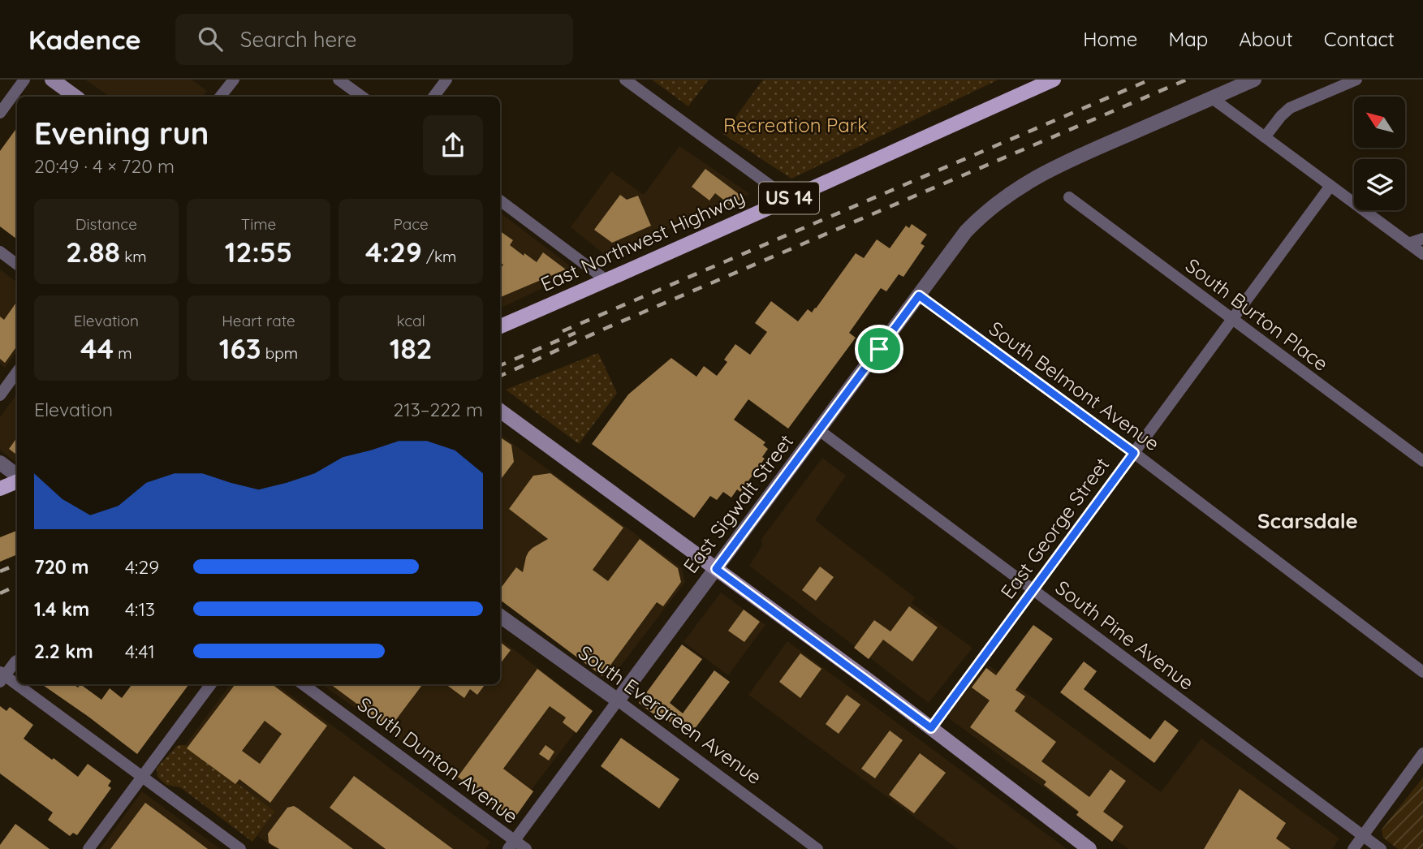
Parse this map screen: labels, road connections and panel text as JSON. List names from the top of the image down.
{
  "streets": {
    "main road": ["US 14", "East Northwest Highway"],
    "street": [
      "South Burton Place",
      "South Belmont Avenue",
      "East Sigwalt Street",
      "East George Street",
      "South Pine Avenue",
      "South Evergreen Avenue",
      "South Dunton Avenue"
    ]
  },
  "crossings": [
    ["South Burton Place", "East George Street"],
    ["South Belmont Avenue", "East Sigwalt Street"],
    ["South Belmont Avenue", "East George Street"],
    ["East Sigwalt Street", "South Pine Avenue"],
    ["East Sigwalt Street", "South Evergreen Avenue"],
    ["East Sigwalt Street", "South Dunton Avenue"],
    ["East George Street", "South Pine Avenue"]
  ],
  "districts": ["Scarsdale"],
  "parks": ["Recreation Park"],
  "north": "top left",
  "page": {
    "header": "Kadence",
    "search": "Search here",
    "nav": [
      "Home",
      "Map",
      "About",
      "Contact"
    ],
    "heading": ["Evening run", "20:49 · 4 × 720 m"],
    "stats": [
      ["Distance", "2.88 km"],
      ["Time", "12:55"],
      ["Pace", "4:29 /km"],
      ["Elevation", "44 m"],
      ["Heart rate", "163 bpm"],
      ["kcal", "182"]
    ],
    "chart": ["Elevation", "213–222 m"],
    "list": [
      {
        "name": "720 m",
        "note": "4:29"
      },
      {
        "name": "1.4 km",
        "note": "4:13"
      },
      {
        "name": "2.2 km",
        "note": "4:41"
      }
    ]
  }
}
